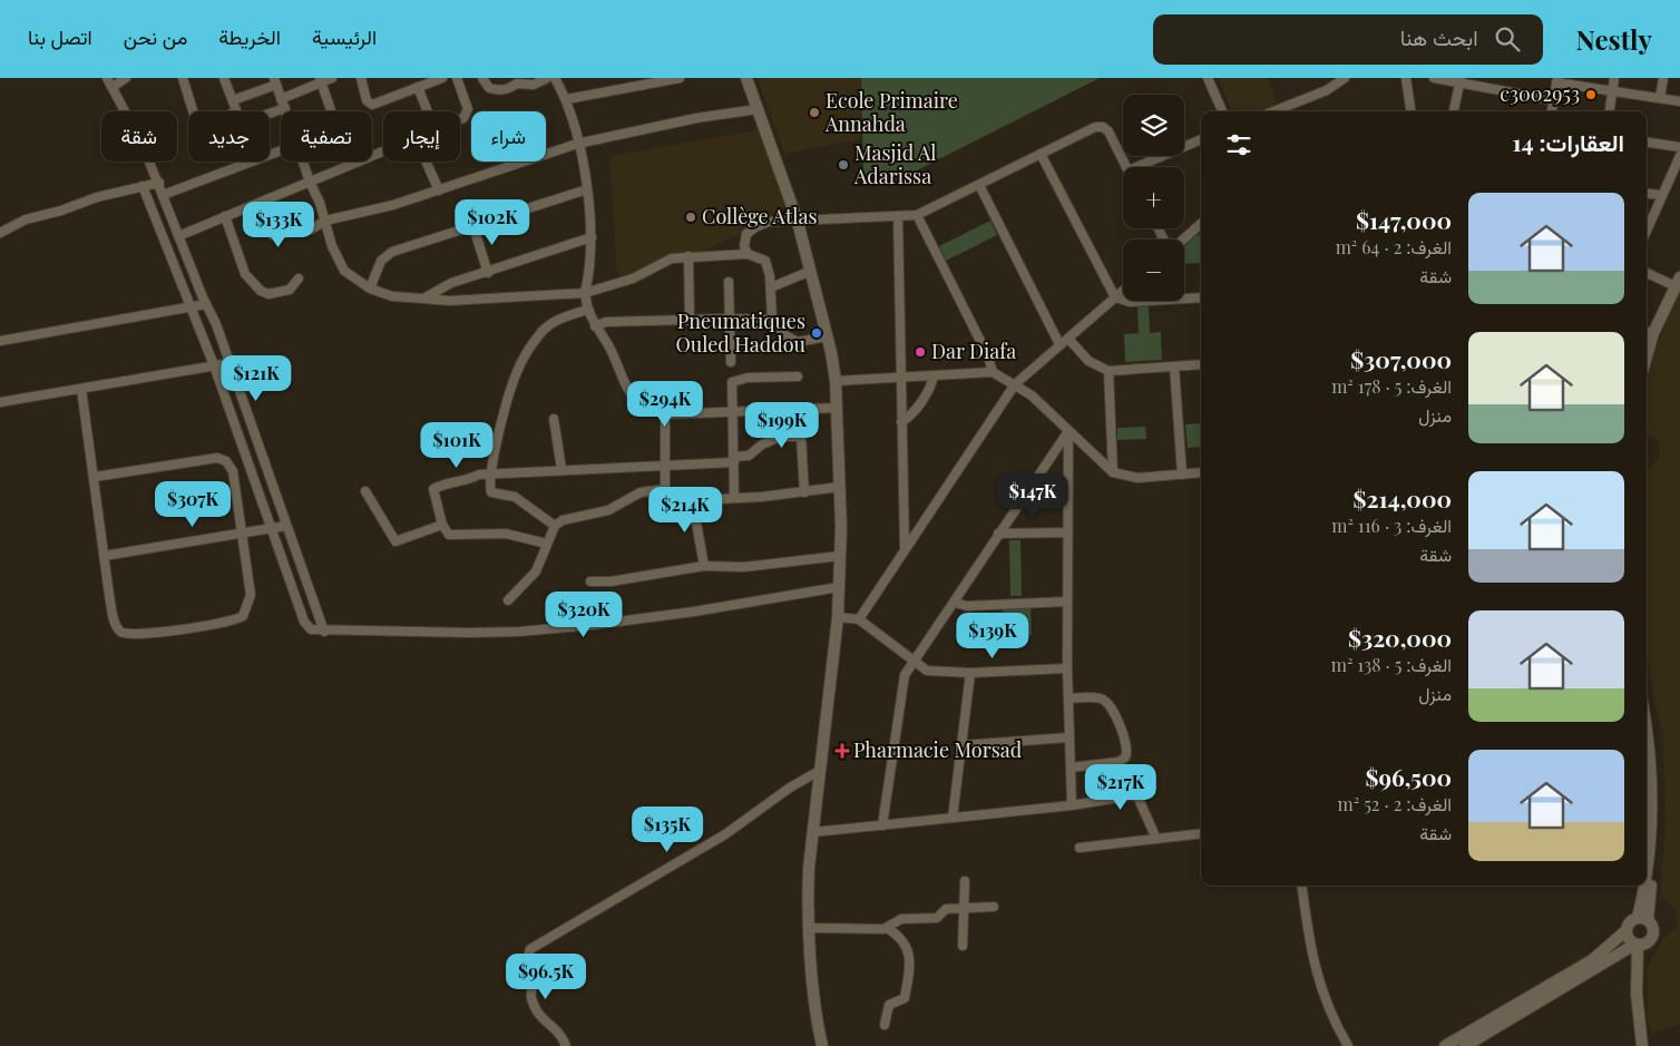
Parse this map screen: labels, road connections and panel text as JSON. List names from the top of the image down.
{
  "places": {
    "other": [
      "c3002953",
      "Ecole Primaire Annahda",
      "Masjid Al Adarissa",
      "Collège Atlas",
      "Pneumatiques Ouled Haddou",
      "Dar Diafa"
    ],
    "health": ["Pharmacie Morsad"]
  },
  "page": {
    "header": "Nestly",
    "search": "ابحث هنا",
    "nav": [
      "الرئيسية",
      "الخريطة",
      "من نحن",
      "اتصل بنا"
    ],
    "map_buttons": ["+", "−"],
    "chip": [
      "شراء",
      "إيجار",
      "تصفية",
      "جديد",
      "شقة"
    ],
    "heading": "العقارات: 14",
    "list": [
      {
        "name": "$147,000",
        "note": "الغرف: 2 · 64 m² · شقة"
      },
      {
        "name": "$307,000",
        "note": "الغرف: 5 · 178 m² · منزل"
      },
      {
        "name": "$214,000",
        "note": "الغرف: 3 · 116 m² · شقة"
      },
      {
        "name": "$320,000",
        "note": "الغرف: 5 · 138 m² · منزل"
      },
      {
        "name": "$96,500",
        "note": "الغرف: 2 · 52 m² · شقة"
      }
    ],
    "price": [
      "$102K",
      "$133K",
      "$121K",
      "$294K",
      "$199K",
      "$101K",
      "$147K",
      "$307K",
      "$214K",
      "$320K",
      "$139K",
      "$217K",
      "$135K",
      "$96.5K"
    ]
  }
}
